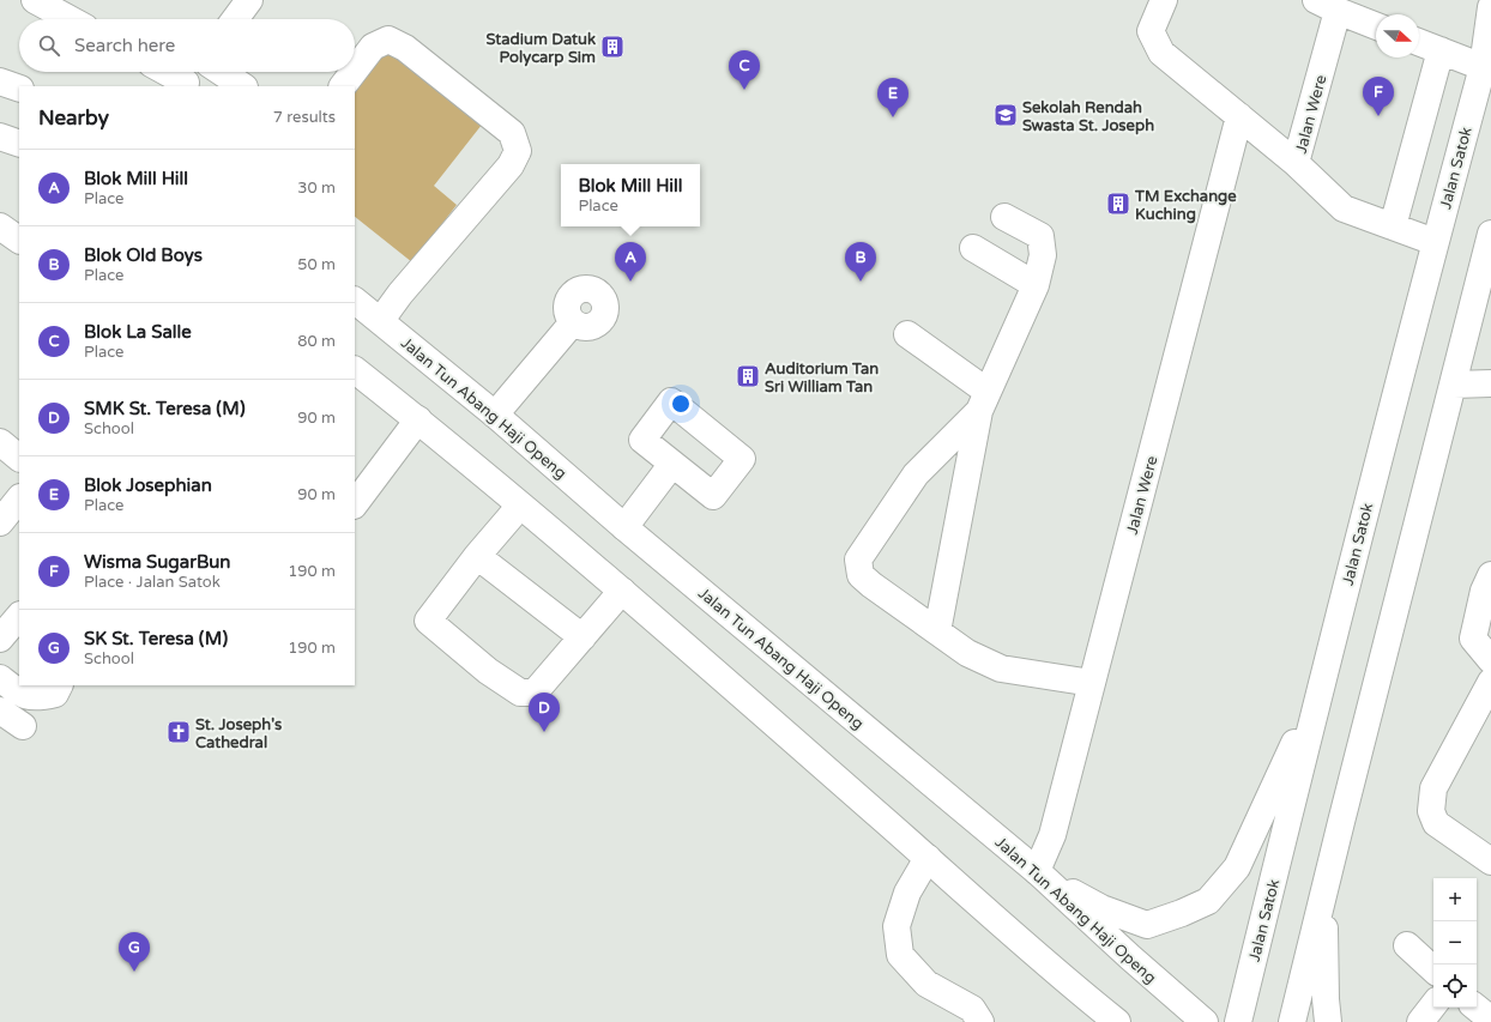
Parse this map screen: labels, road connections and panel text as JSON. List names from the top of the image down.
{
  "streets": {
    "main road": ["Jalan Were", "Jalan Satok", "Jalan Tun Abang Haji Openg"]
  },
  "crossings": [
    ["Jalan Were", "Jalan Satok"],
    ["Jalan Were", "Jalan Tun Abang Haji Openg"]
  ],
  "places": {
    "building": ["Stadium Datuk Polycarp Sim", "TM Exchange Kuching", "Auditorium Tan Sri William Tan"],
    "school or university": ["Sekolah Rendah Swasta St. Joseph"],
    "church": ["St. Joseph's Cathedral"]
  },
  "north": "right",
  "page": {
    "search": "Search here",
    "pins": [
      "C",
      "F",
      "E",
      "A",
      "B",
      "D",
      "G"
    ],
    "heading": ["Nearby", "7 results"],
    "list": [
      {
        "mark": "A",
        "name": "Blok Mill Hill",
        "note": "Place",
        "value": "30 m"
      },
      {
        "mark": "B",
        "name": "Blok Old Boys",
        "note": "Place",
        "value": "50 m"
      },
      {
        "mark": "C",
        "name": "Blok La Salle",
        "note": "Place",
        "value": "80 m"
      },
      {
        "mark": "D",
        "name": "SMK St. Teresa (M)",
        "note": "School",
        "value": "90 m"
      },
      {
        "mark": "E",
        "name": "Blok Josephian",
        "note": "Place",
        "value": "90 m"
      },
      {
        "mark": "F",
        "name": "Wisma SugarBun",
        "note": "Place · Jalan Satok",
        "value": "190 m"
      },
      {
        "mark": "G",
        "name": "SK St. Teresa (M)",
        "note": "School",
        "value": "190 m"
      }
    ],
    "popup": ["Blok Mill Hill", "Place"],
    "map_buttons": ["+", "−"]
  }
}
